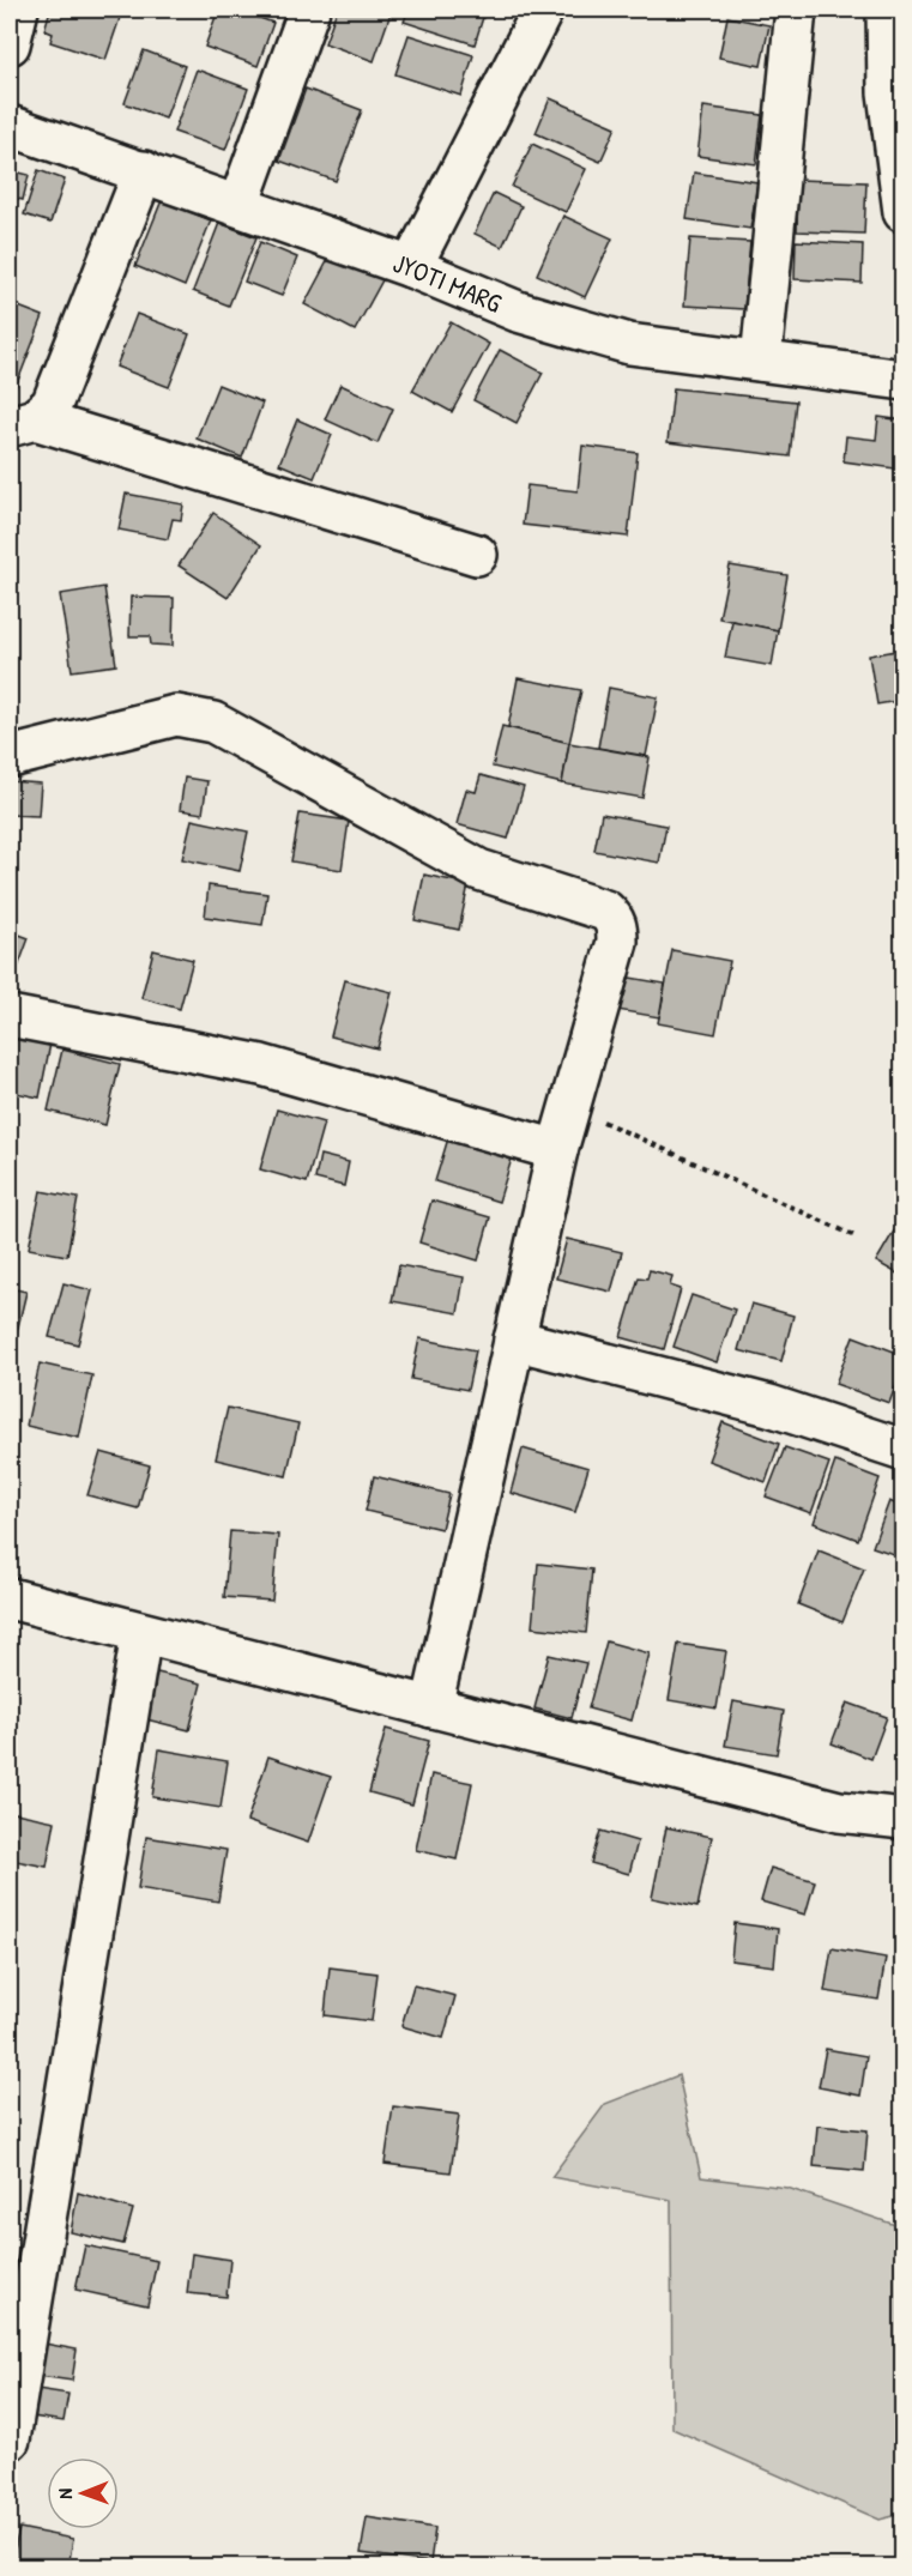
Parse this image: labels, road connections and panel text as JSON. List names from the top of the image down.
{
  "streets": {
    "street": ["JYOTI MARG"]
  },
  "north": "left"
}
